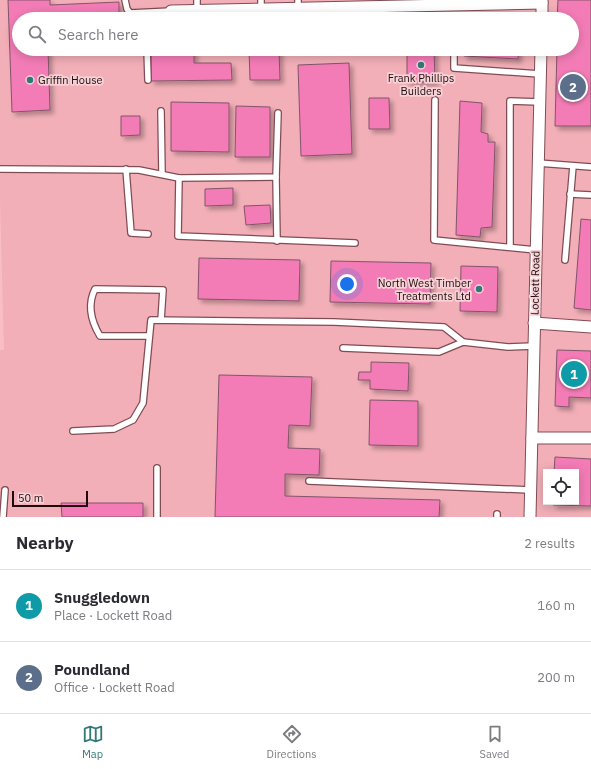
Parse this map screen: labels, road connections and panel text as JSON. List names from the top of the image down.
{
  "streets": {
    "street": ["Lockett Road"]
  },
  "places": ["Frank Phillips Builders", "Griffin House", "North West Timber Treatments Ltd"],
  "scale_bar": "50 m",
  "page": {
    "search": "Search here",
    "pins": ["2", "1"],
    "scale": "50 m",
    "heading": ["Nearby", "2 results"],
    "list": [
      {
        "mark": "1",
        "name": "Snuggledown",
        "note": "Place · Lockett Road",
        "value": "160 m"
      },
      {
        "mark": "2",
        "name": "Poundland",
        "note": "Office · Lockett Road",
        "value": "200 m"
      }
    ],
    "nav": ["Map", "Directions", "Saved"]
  }
}
